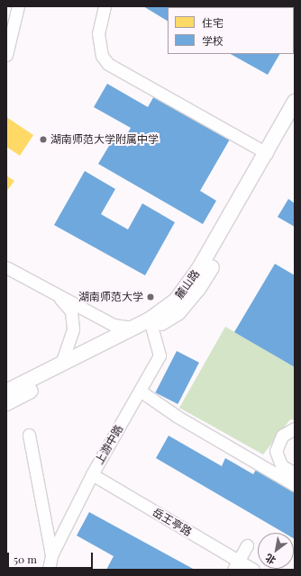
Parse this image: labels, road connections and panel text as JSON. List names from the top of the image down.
{
  "streets": {
    "main road": ["麓山路"],
    "lane": ["上游中路", "岳王亭路"]
  },
  "crossings": [
    ["麓山路", "上游中路"],
    ["上游中路", "岳王亭路"]
  ],
  "places": ["湖南师范大学附属中学", "湖南师范大学"],
  "legend": ["住宅", "学校"],
  "scale_bar": "50 m",
  "north": "bottom left"
}
